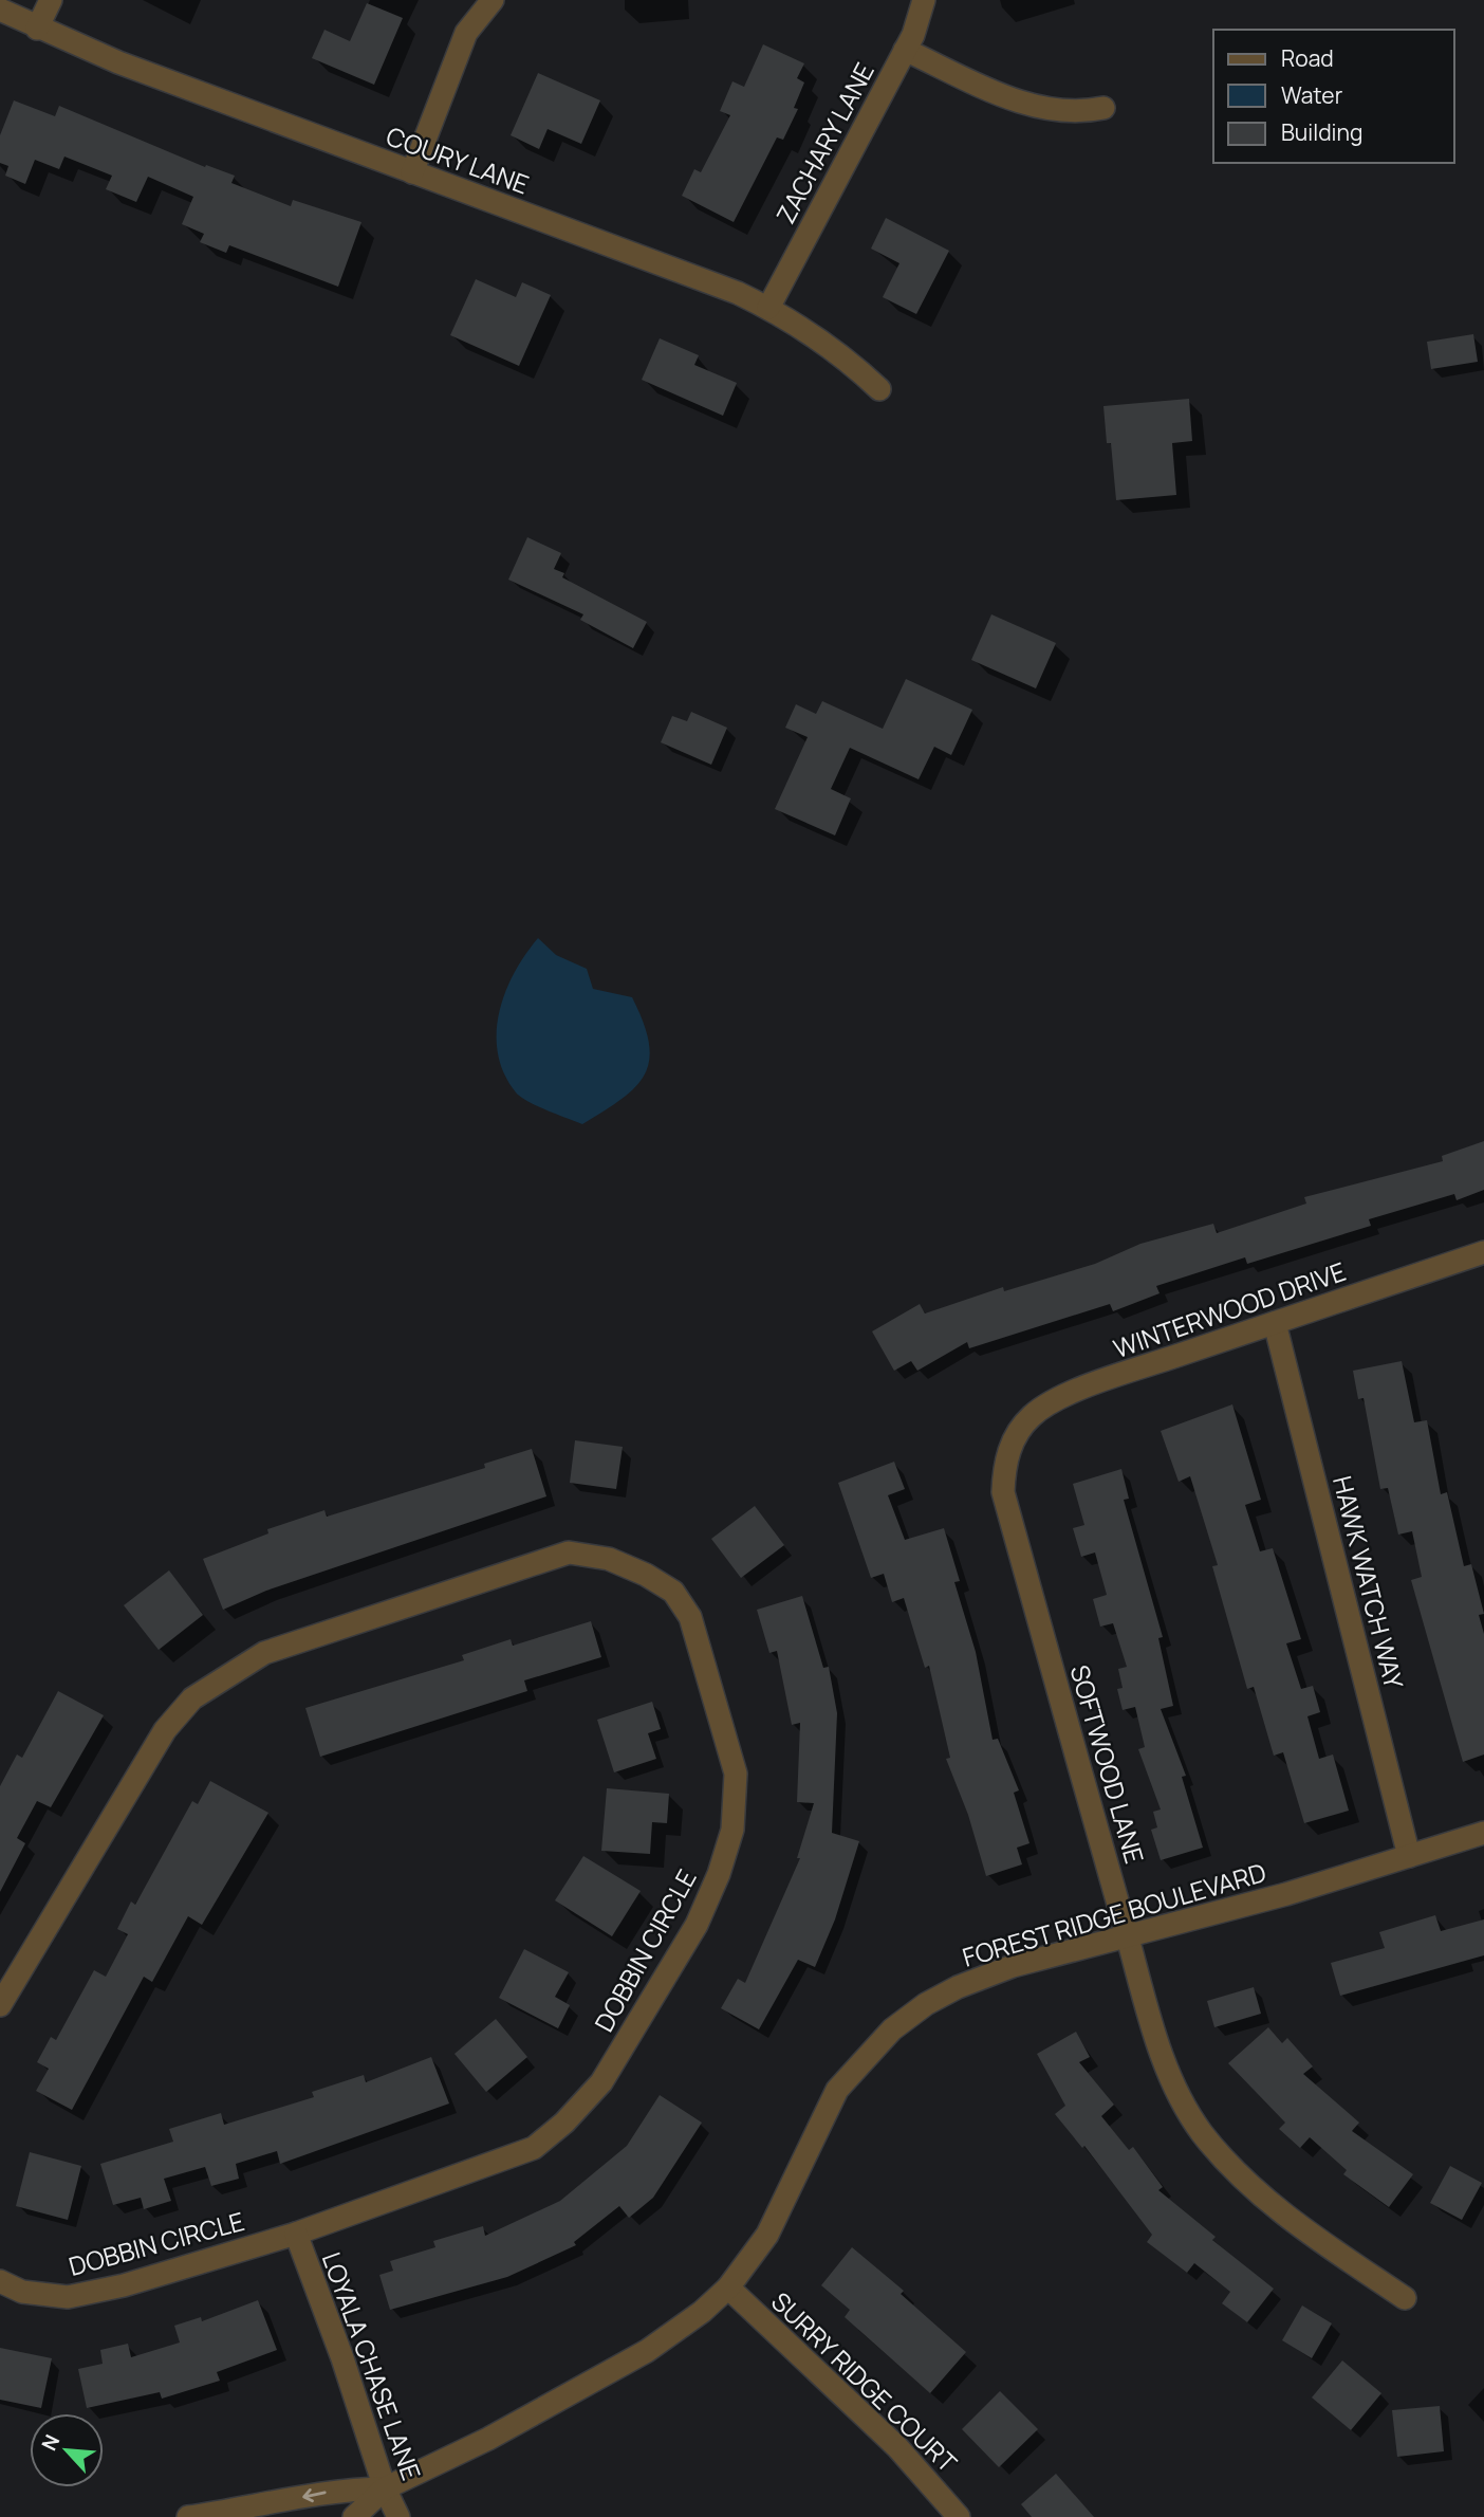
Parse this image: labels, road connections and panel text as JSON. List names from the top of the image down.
{
  "streets": {
    "street": [
      "ZACHARY LANE",
      "COURY LANE",
      "WINTERWOOD DRIVE",
      "HAWK WATCH WAY",
      "SOFTWOOD LANE",
      "FOREST RIDGE BOULEVARD",
      "DOBBIN CIRCLE",
      "LOYALA CHASE LANE",
      "SURRY RIDGE COURT"
    ]
  },
  "crossings": [
    ["ZACHARY LANE", "COURY LANE"],
    ["WINTERWOOD DRIVE", "HAWK WATCH WAY"],
    ["WINTERWOOD DRIVE", "SOFTWOOD LANE"],
    ["HAWK WATCH WAY", "FOREST RIDGE BOULEVARD"],
    ["SOFTWOOD LANE", "FOREST RIDGE BOULEVARD"],
    ["FOREST RIDGE BOULEVARD", "LOYALA CHASE LANE"],
    ["FOREST RIDGE BOULEVARD", "SURRY RIDGE COURT"],
    ["DOBBIN CIRCLE", "LOYALA CHASE LANE"]
  ],
  "legend": ["Road", "Water", "Building"],
  "north": "top left"
}
